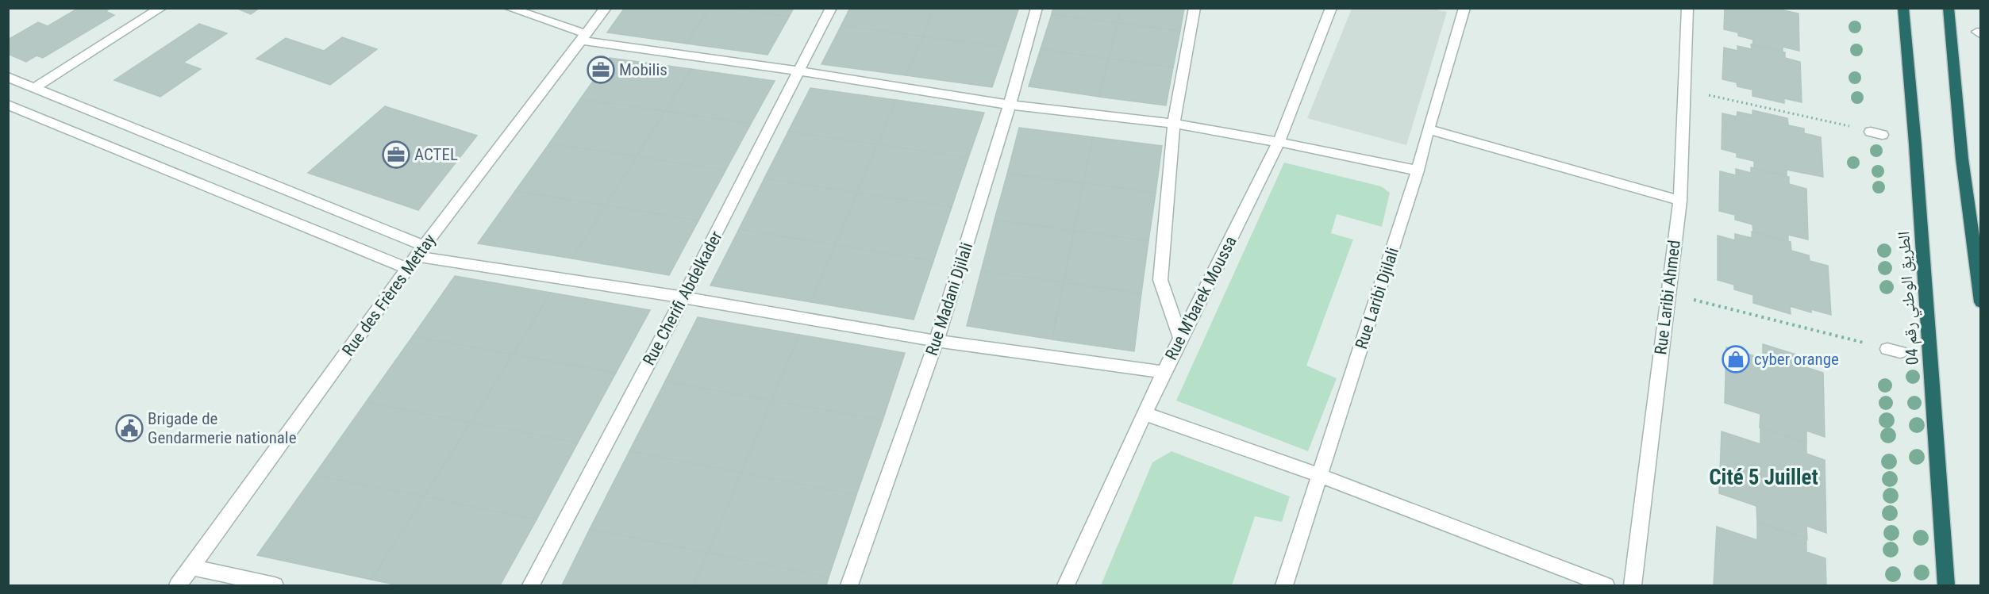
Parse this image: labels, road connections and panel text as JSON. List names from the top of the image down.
{
  "streets": {
    "highway": ["الطريق الوطني رقم 04"],
    "street": [
      "Rue des Frères Mettay",
      "Rue Laribi Ahmed",
      "Rue Cherifi Abdelkader",
      "Rue M'barek Moussa",
      "Rue Laribi Djilali",
      "Rue Madani Djilali"
    ]
  },
  "districts": ["Cité 5 Juillet"],
  "places": {
    "office": ["Mobilis", "ACTEL"],
    "shop": ["cyber orange"],
    "public building": ["Brigade de Gendarmerie nationale"]
  }
}
